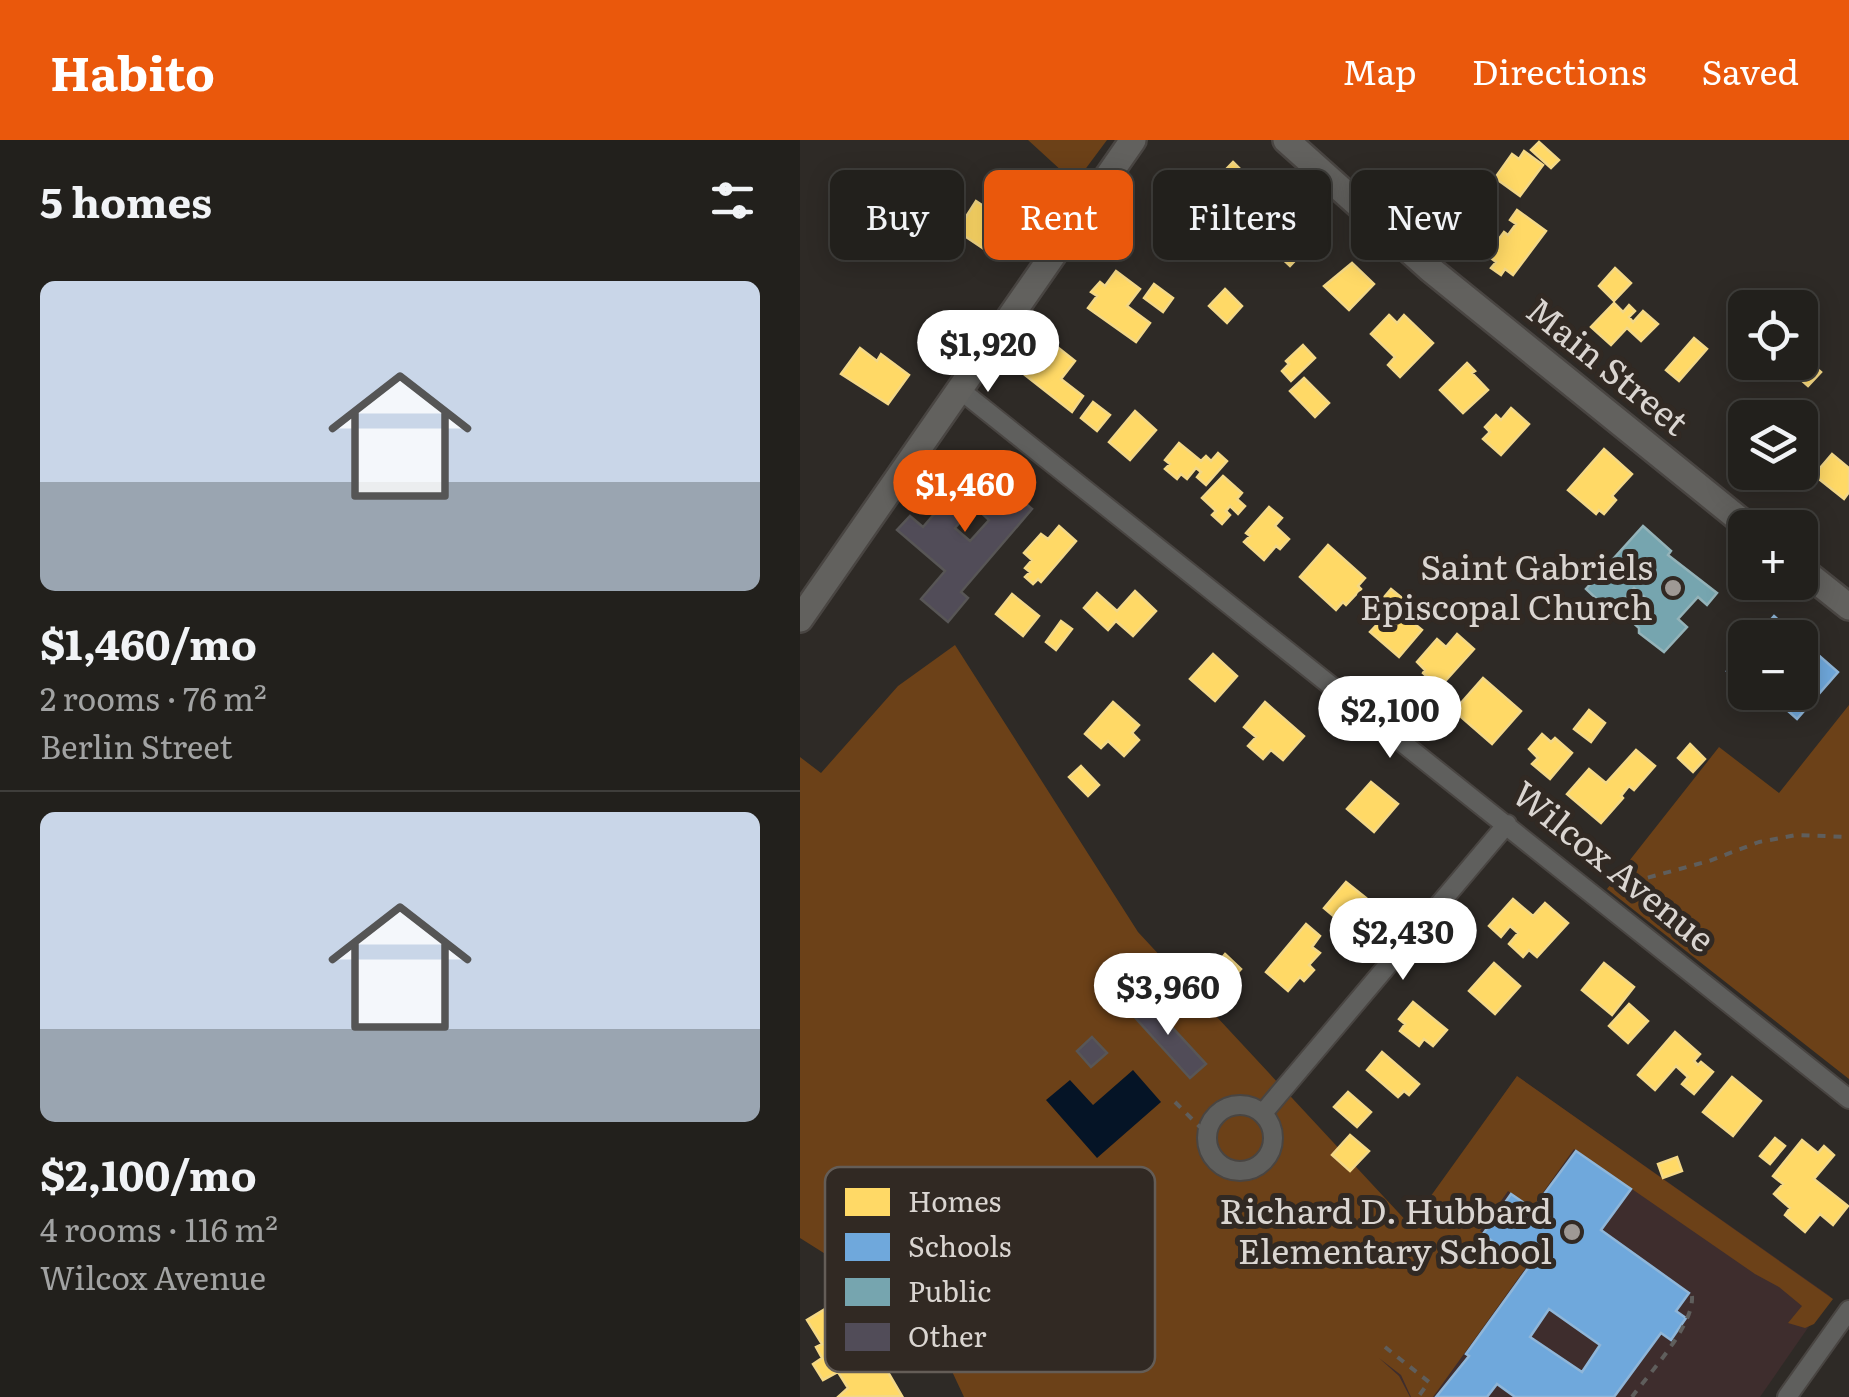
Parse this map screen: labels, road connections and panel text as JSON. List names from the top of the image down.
{
  "streets": {
    "street": ["Main Street", "Wilcox Avenue"]
  },
  "places": ["Saint Gabriels Episcopal Church", "Richard D. Hubbard Elementary School"],
  "legend": [
    "Homes",
    "Schools",
    "Public",
    "Other"
  ],
  "page": {
    "header": "Habito",
    "nav": ["Map", "Directions", "Saved"],
    "heading": "5 homes",
    "chip": [
      "Buy",
      "Rent",
      "Filters",
      "New"
    ],
    "list": [
      {
        "name": "$1,460/mo",
        "note": "2 rooms · 76 m² · Berlin Street"
      },
      {
        "name": "$2,100/mo",
        "note": "4 rooms · 116 m² · Wilcox Avenue"
      }
    ],
    "map_buttons": ["+", "−"],
    "price": [
      "$1,920",
      "$1,460",
      "$2,100",
      "$2,430",
      "$3,960"
    ]
  }
}
